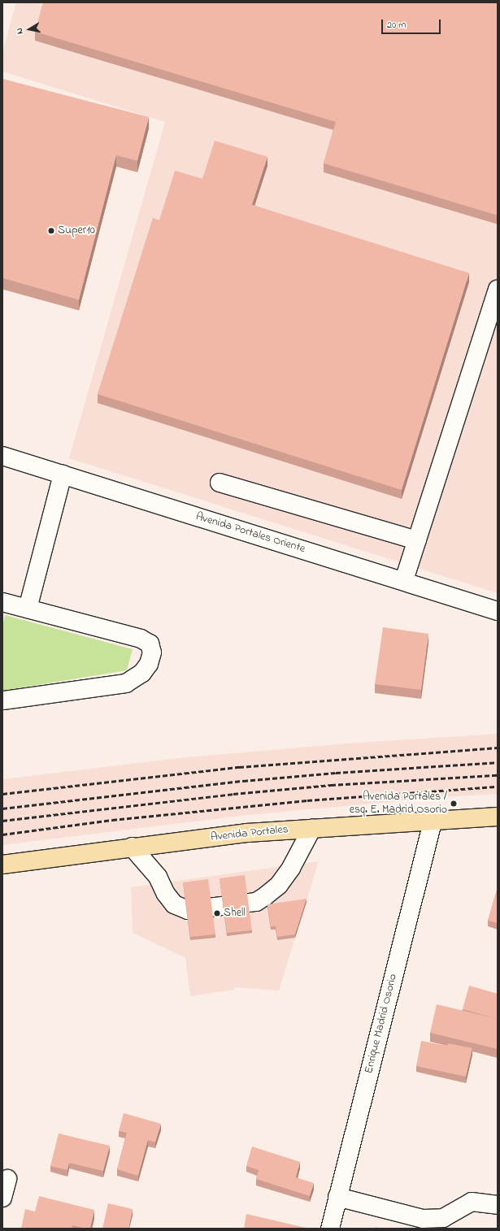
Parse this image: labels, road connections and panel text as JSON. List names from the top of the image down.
{
  "streets": {
    "main road": ["Avenida Portales"],
    "street": ["Avenida Portales Oriente", "Enrique Madrid Osorio"]
  },
  "crossings": [
    ["Avenida Portales", "Enrique Madrid Osorio"]
  ],
  "places": ["Super10", "Avenida Portales / esq. E. Madrid Osorio", "Shell"],
  "scale_bar": "20 m",
  "north": "left"
}
